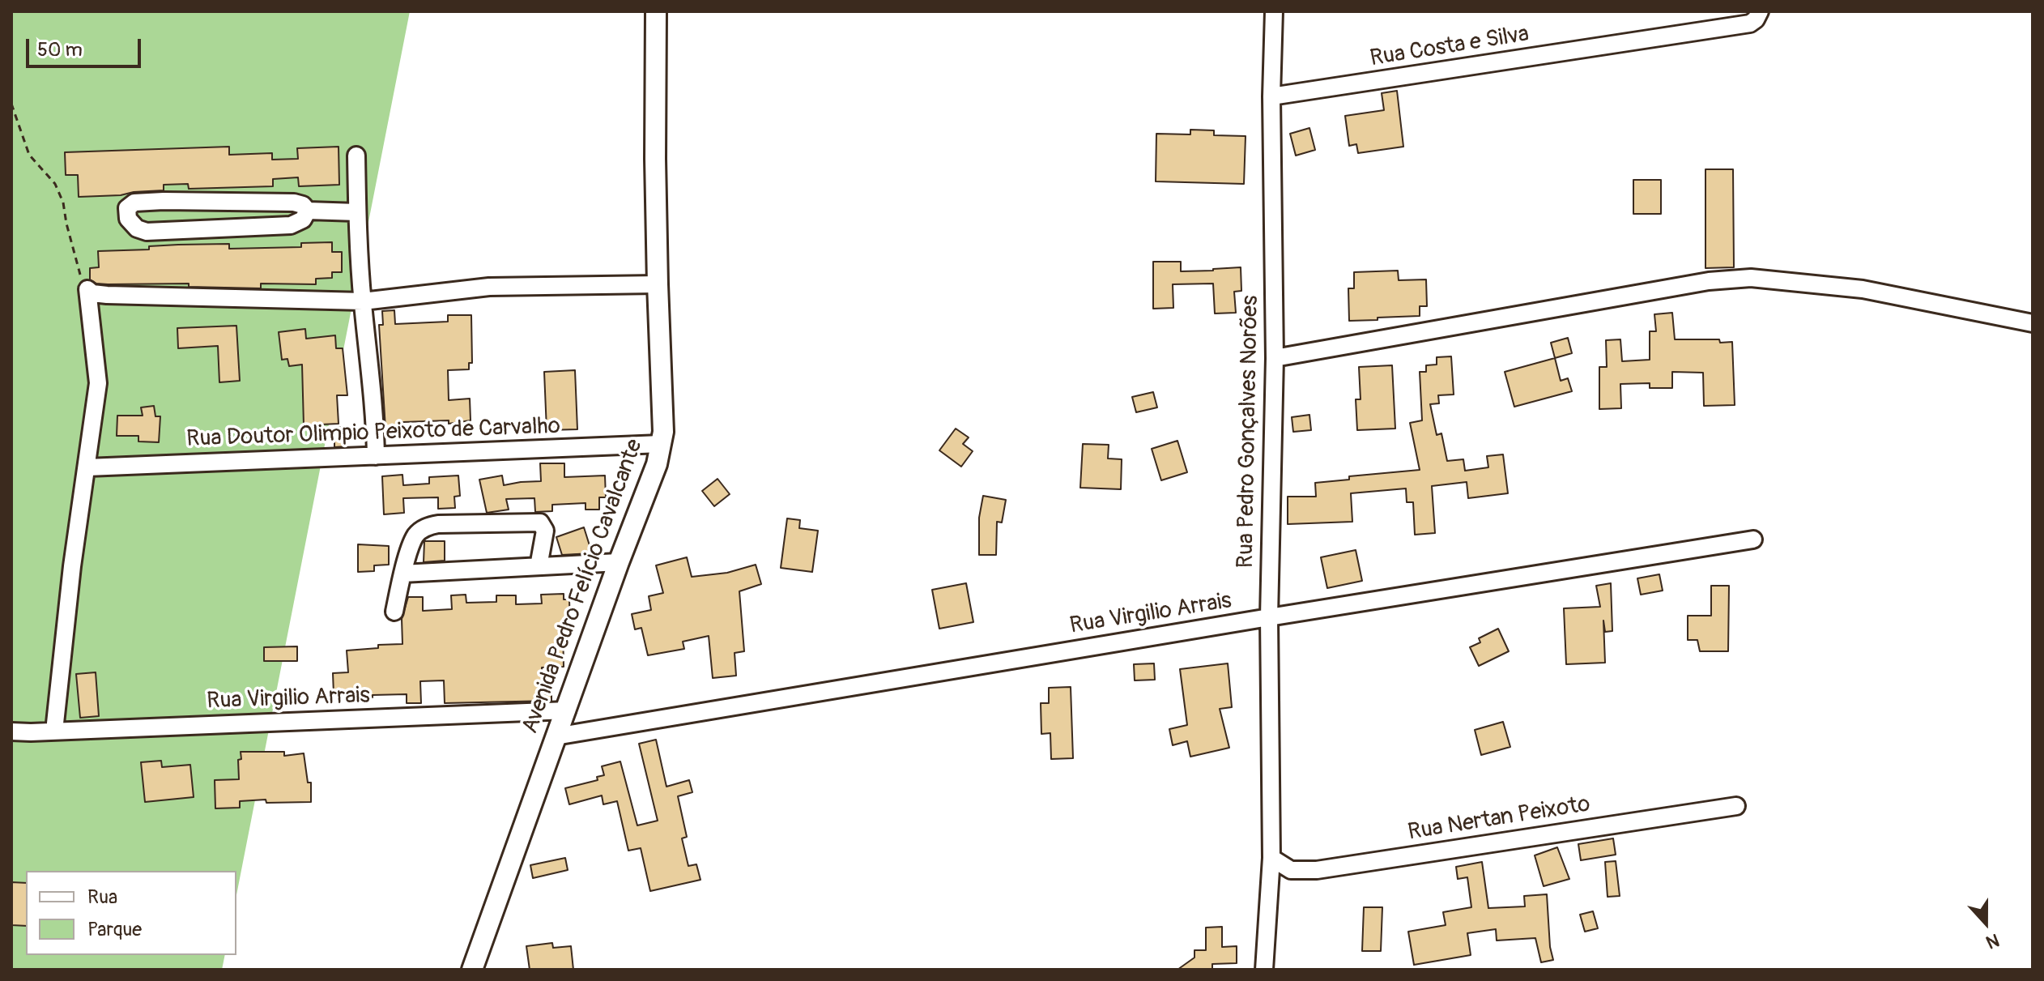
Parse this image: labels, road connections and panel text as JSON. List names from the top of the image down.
{
  "streets": {
    "street": [
      "Rua Costa e Silva",
      "Rua Pedro Gonçalves Norões",
      "Rua Doutor Olimpio Peixoto de Carvalho",
      "Avenida Pedro Felício Cavalcante",
      "Rua Virgilio Arrais",
      "Rua Nertan Peixoto"
    ]
  },
  "crossings": [
    ["Rua Costa e Silva", "Rua Pedro Gonçalves Norões"],
    ["Rua Pedro Gonçalves Norões", "Rua Virgilio Arrais"],
    ["Rua Pedro Gonçalves Norões", "Rua Nertan Peixoto"],
    ["Rua Doutor Olimpio Peixoto de Carvalho", "Avenida Pedro Felício Cavalcante"],
    ["Avenida Pedro Felício Cavalcante", "Rua Virgilio Arrais"]
  ],
  "legend": ["Rua", "Parque"],
  "scale_bar": "50 m",
  "north": "bottom"
}
